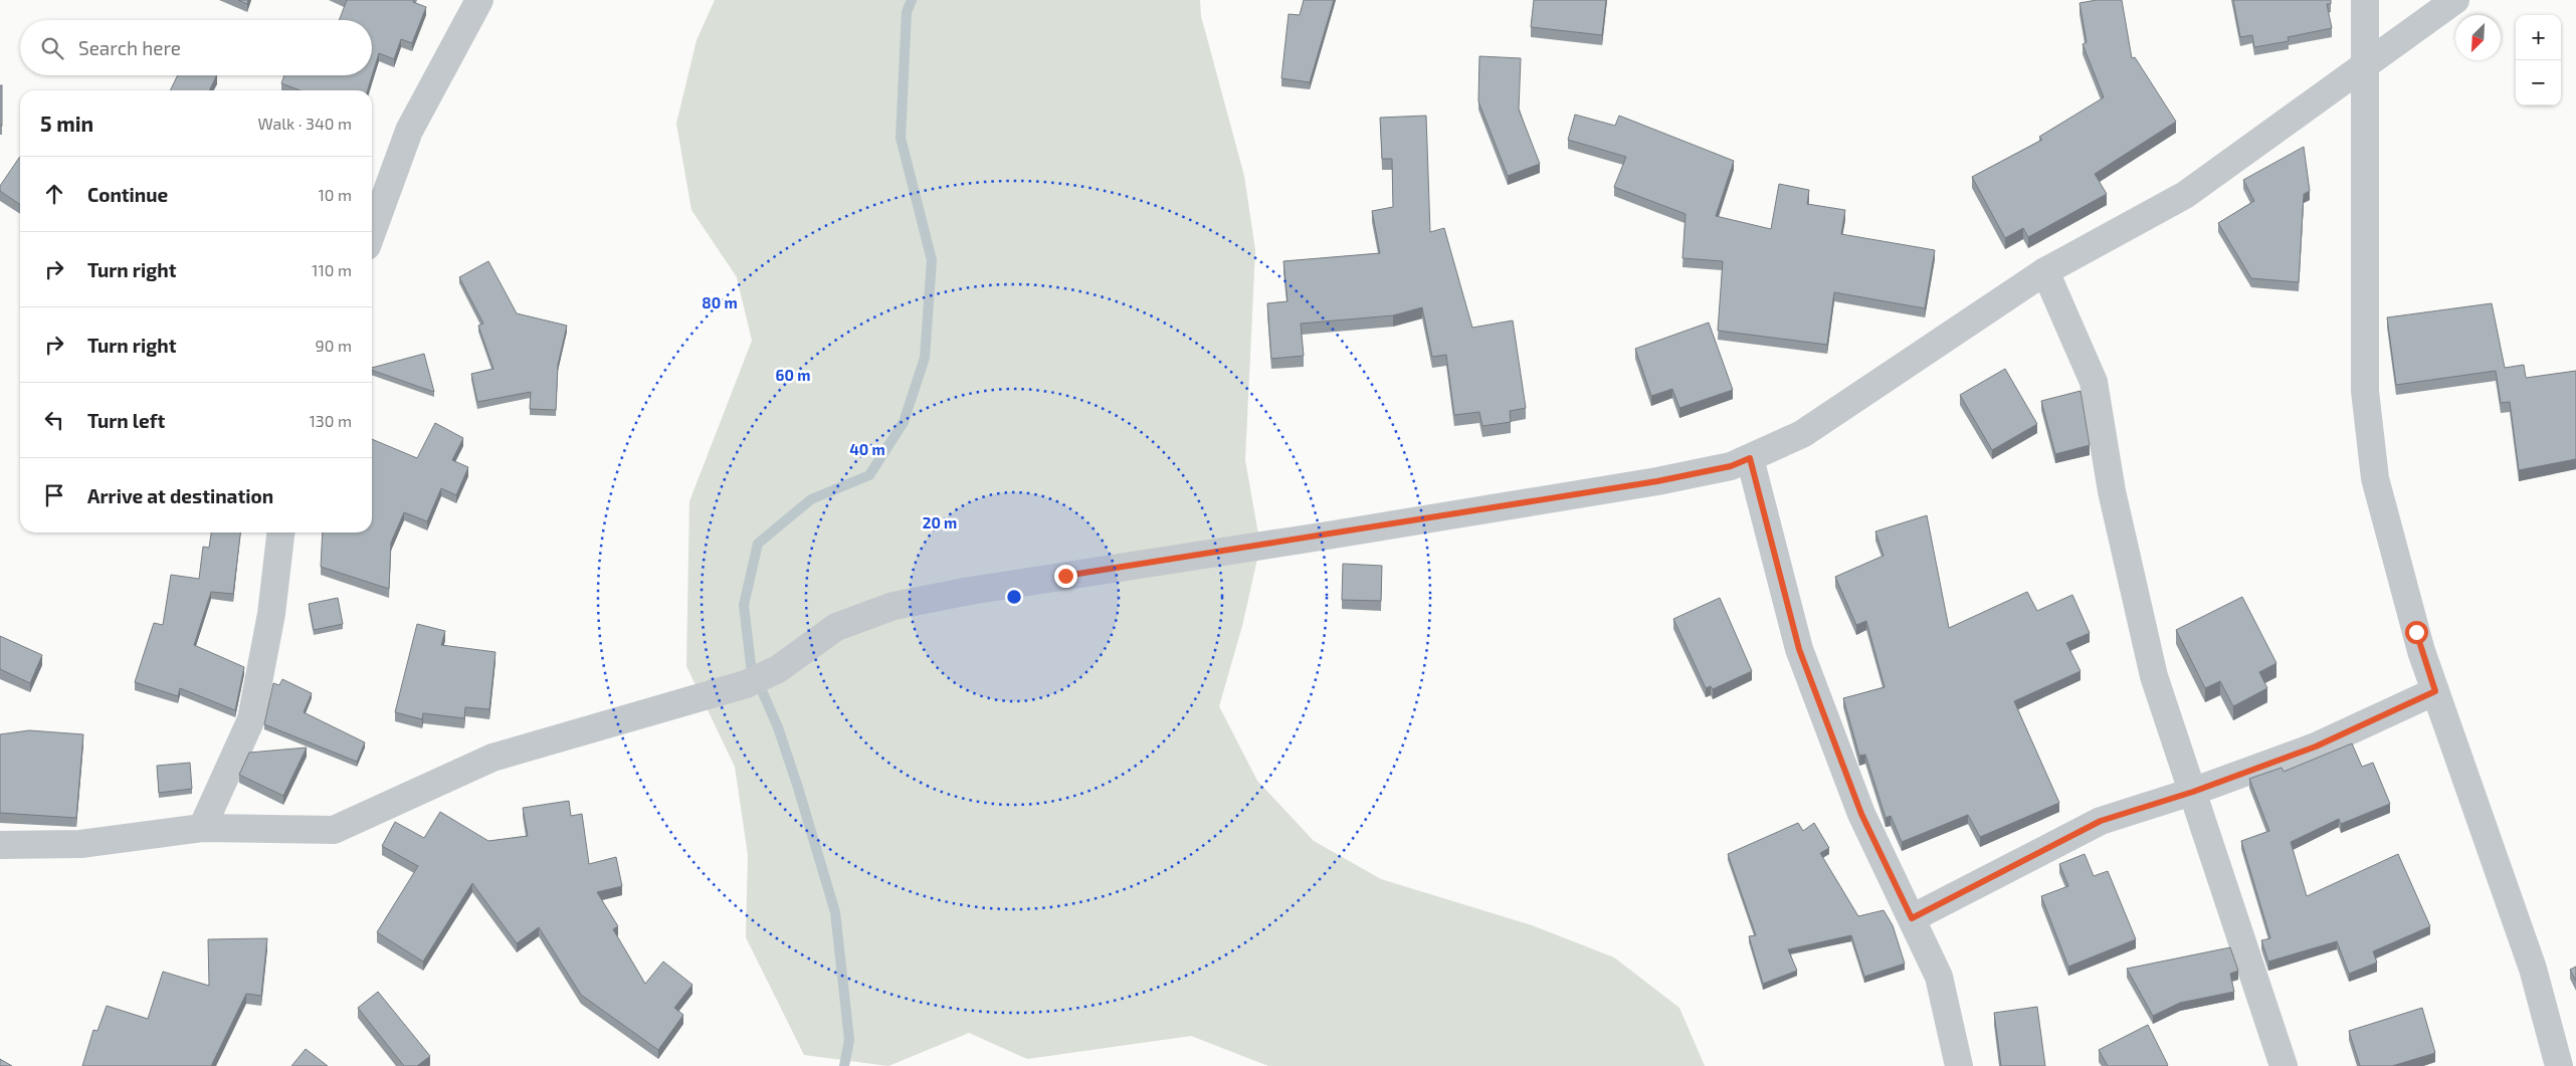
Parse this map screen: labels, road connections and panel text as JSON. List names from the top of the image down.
{
  "north": "bottom left",
  "page": {
    "map_buttons": ["+", "−"],
    "search": "Search here",
    "heading": ["5 min", "Walk · 340 m"],
    "list": [
      ["Continue", "10 m"],
      ["Turn right", "110 m"],
      ["Turn right", "90 m"],
      ["Turn left", "130 m"],
      "Arrive at destination"
    ]
  },
  "rings": [
    "80 m",
    "60 m",
    "40 m",
    "20 m"
  ]
}
